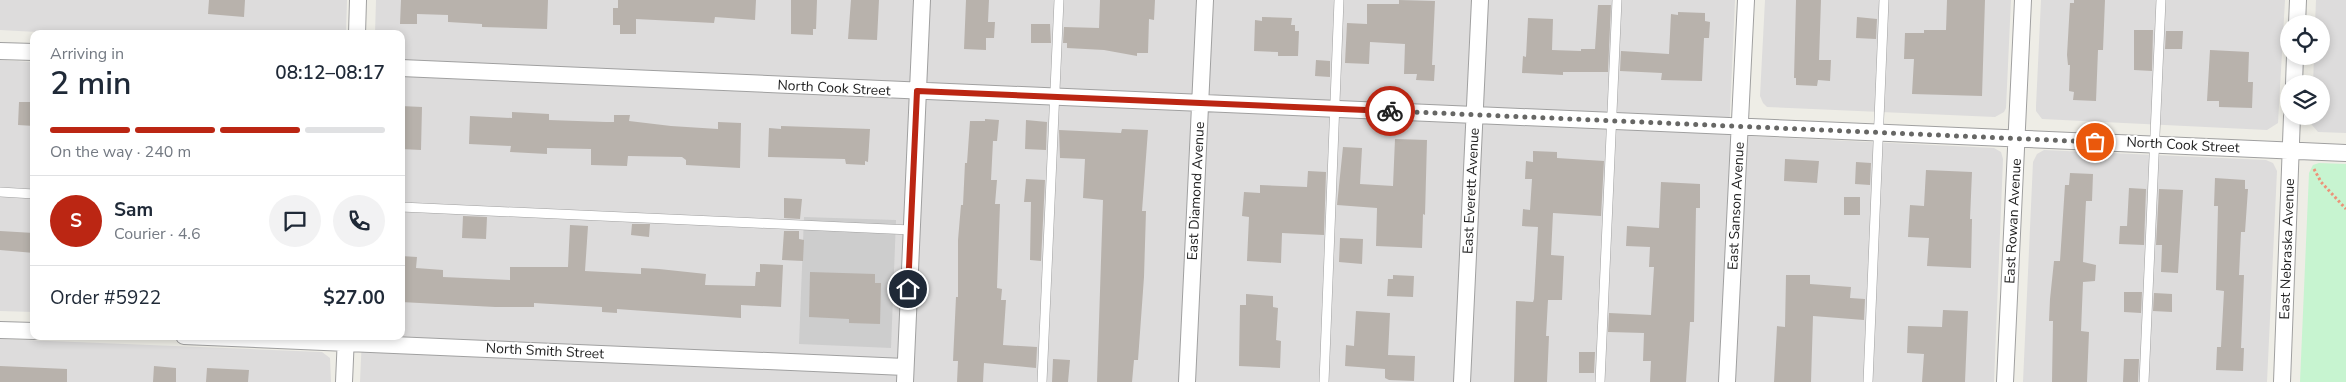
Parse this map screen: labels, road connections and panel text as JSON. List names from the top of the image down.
{
  "streets": {
    "street": [
      "North Cook Street",
      "East Diamond Avenue",
      "East Everett Avenue",
      "East Sanson Avenue",
      "East Rowan Avenue",
      "East Nebraska Avenue",
      "North Smith Street"
    ]
  },
  "crossings": [
    ["North Cook Street", "East Diamond Avenue"],
    ["North Cook Street", "East Everett Avenue"],
    ["North Cook Street", "East Sanson Avenue"],
    ["North Cook Street", "East Rowan Avenue"],
    ["North Cook Street", "East Nebraska Avenue"]
  ],
  "page": {
    "heading": ["2 min", "Arriving in", "08:12–08:17"],
    "panel": [
      "Sam",
      "Courier · 4.6",
      "Order #5922",
      "$27.00"
    ],
    "bar": "On the way · 240 m",
    "round": "S"
  }
}
